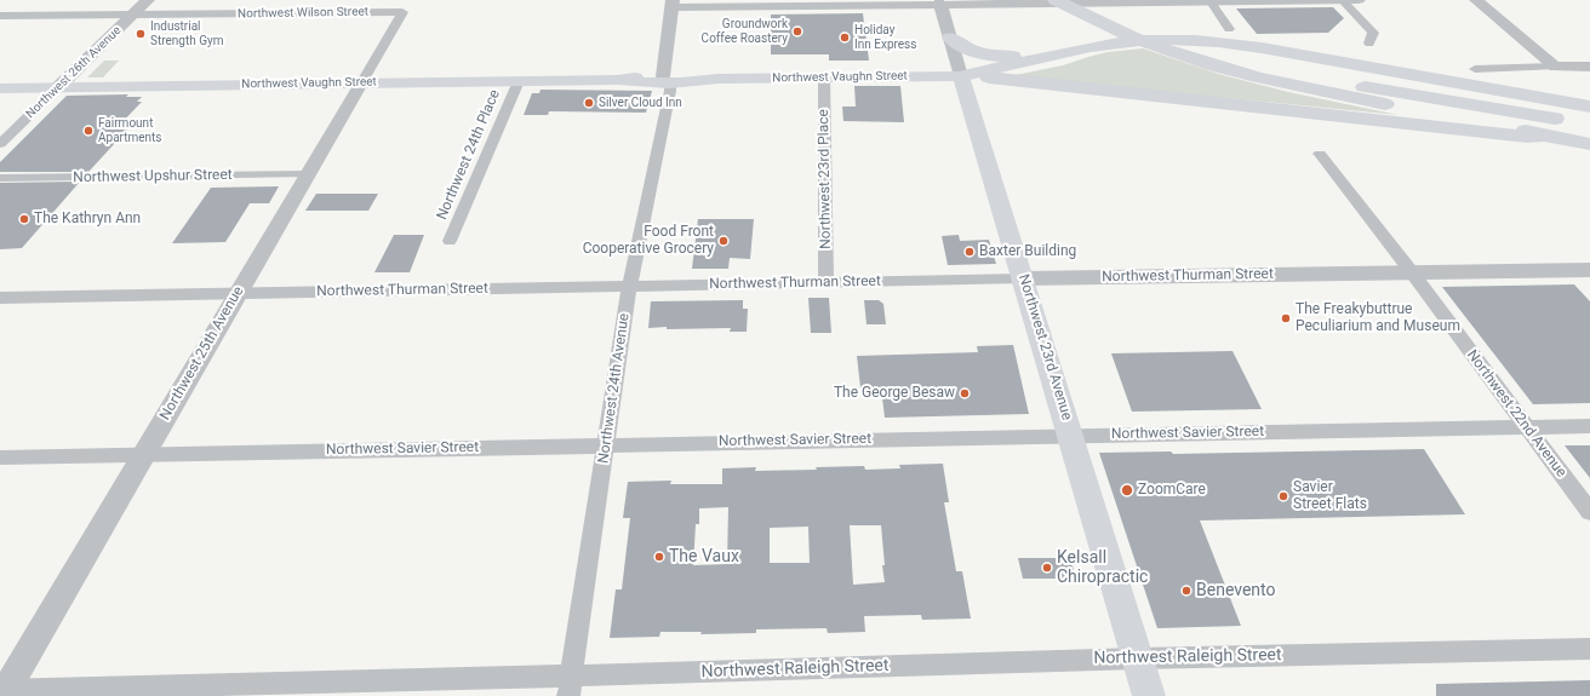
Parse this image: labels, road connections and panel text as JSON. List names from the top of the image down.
{
  "streets": {
    "main road": ["Northwest Vaughn Street", "Northwest 23rd Avenue"],
    "street": [
      "Northwest Wilson Street",
      "Northwest 26th Avenue",
      "Northwest 24th Place",
      "Northwest Upshur Street",
      "Northwest 23rd Place",
      "Northwest Thurman Street",
      "Northwest 25th Avenue",
      "Northwest 24th Avenue",
      "Northwest 22nd Avenue",
      "Northwest Savier Street",
      "Northwest Raleigh Street"
    ]
  },
  "crossings": [
    ["Northwest Wilson Street", "Northwest 26th Avenue"],
    ["Northwest Wilson Street", "Northwest 25th Avenue"],
    ["Northwest 26th Avenue", "Northwest Vaughn Street"],
    ["Northwest Vaughn Street", "Northwest 24th Place"],
    ["Northwest Vaughn Street", "Northwest 23rd Place"],
    ["Northwest Vaughn Street", "Northwest 23rd Avenue"],
    ["Northwest Vaughn Street", "Northwest 25th Avenue"],
    ["Northwest Vaughn Street", "Northwest 24th Avenue"],
    ["Northwest Upshur Street", "Northwest 25th Avenue"],
    ["Northwest 23rd Place", "Northwest Thurman Street"],
    ["Northwest Thurman Street", "Northwest 23rd Avenue"],
    ["Northwest Thurman Street", "Northwest 25th Avenue"],
    ["Northwest Thurman Street", "Northwest 24th Avenue"],
    ["Northwest Thurman Street", "Northwest 22nd Avenue"],
    ["Northwest 23rd Avenue", "Northwest Savier Street"],
    ["Northwest 23rd Avenue", "Northwest Raleigh Street"],
    ["Northwest 25th Avenue", "Northwest Savier Street"],
    ["Northwest 25th Avenue", "Northwest Raleigh Street"],
    ["Northwest 24th Avenue", "Northwest Savier Street"],
    ["Northwest 24th Avenue", "Northwest Raleigh Street"],
    ["Northwest 22nd Avenue", "Northwest Savier Street"]
  ],
  "places": [
    "Groundwork Coffee Roastery",
    "Industrial Strength Gym",
    "Holiday Inn Express",
    "Silver Cloud Inn",
    "Fairmount Apartments",
    "The Kathryn Ann",
    "Food Front Cooperative Grocery",
    "Baxter Building",
    "The Freakybuttrue Peculiarium and Museum",
    "The George Besaw",
    "ZoomCare",
    "Savier Street Flats",
    "The Vaux",
    "Kelsall Chiropractic",
    "Benevento"
  ]
}
